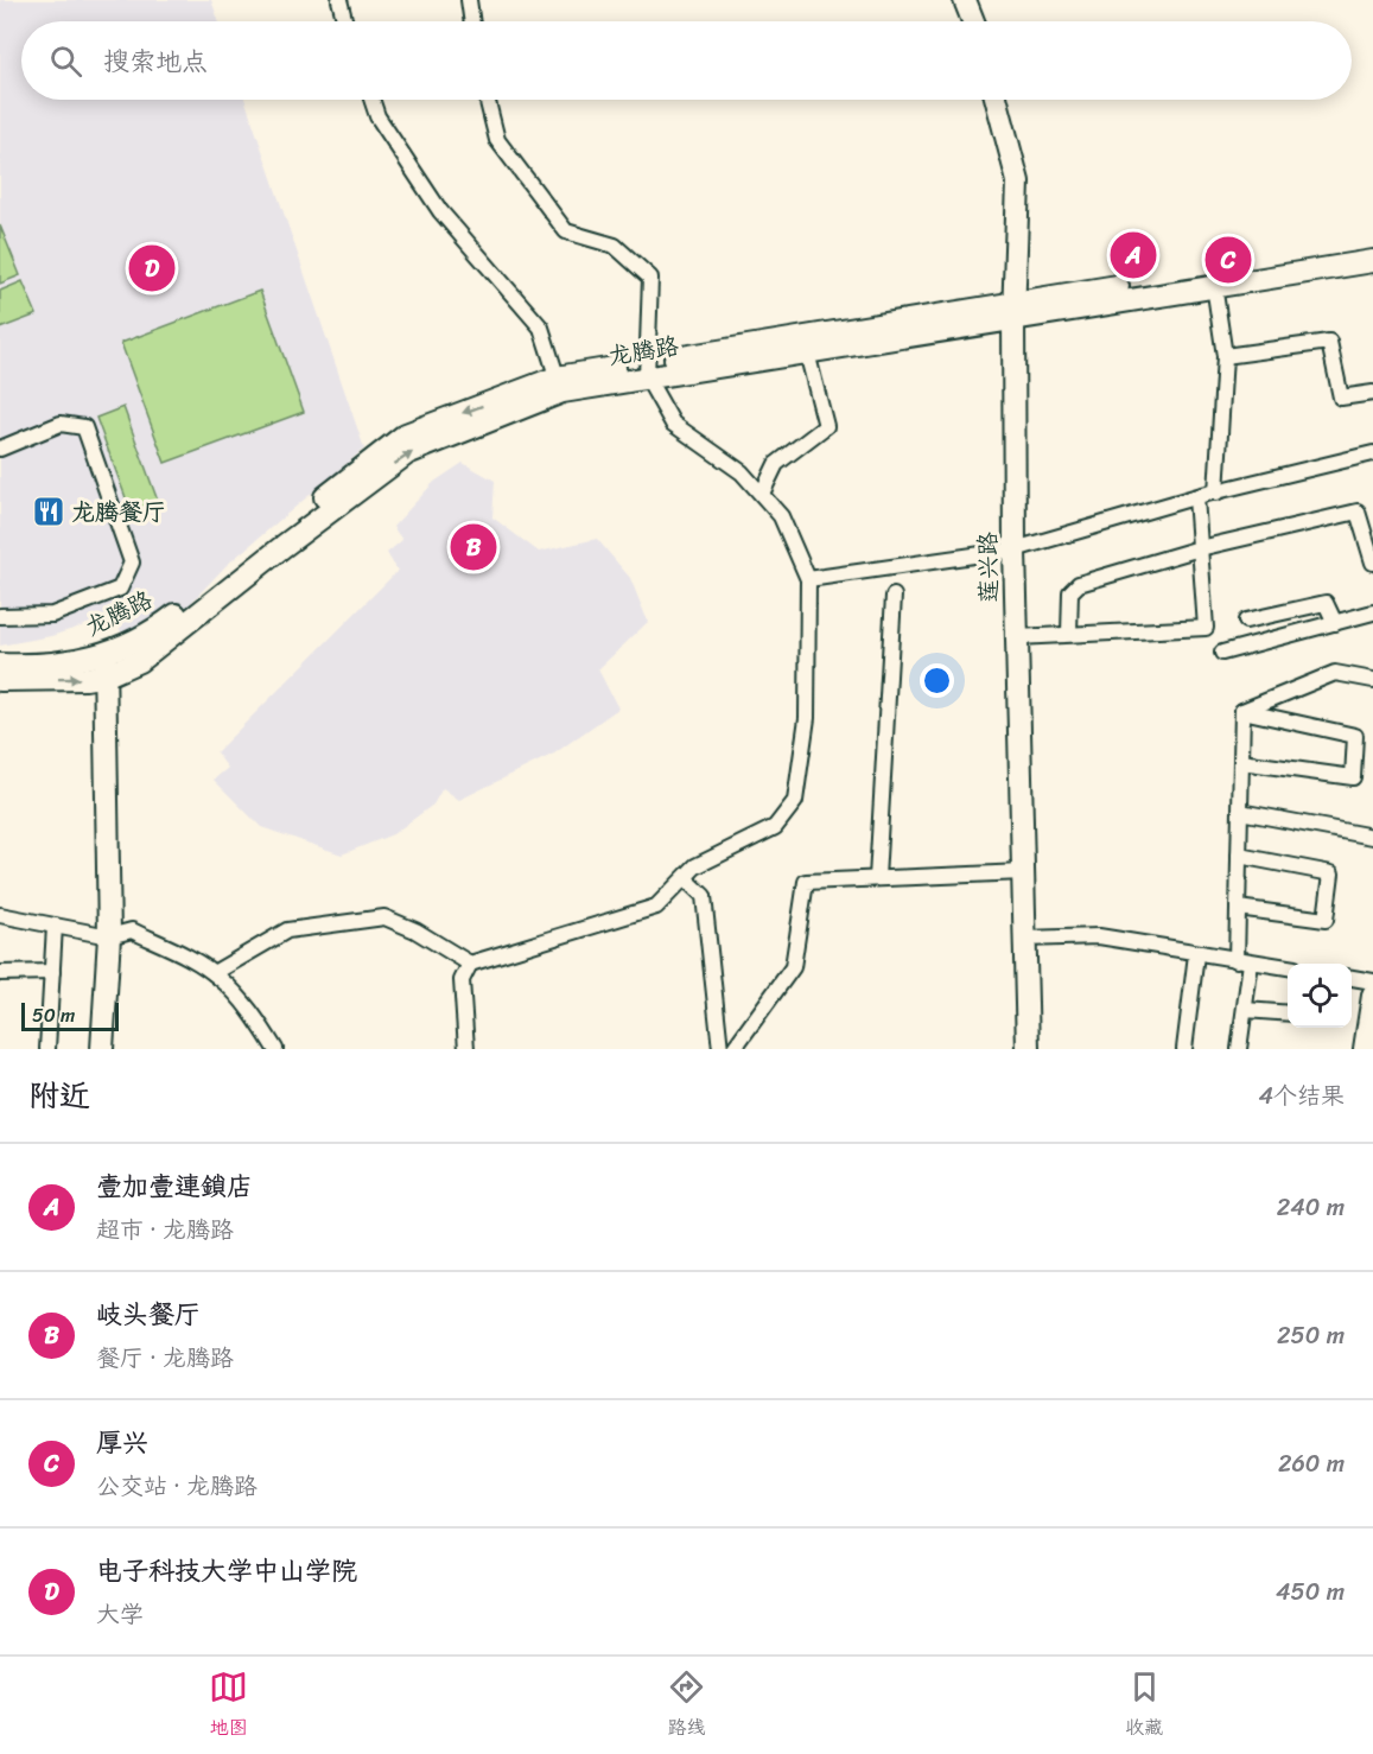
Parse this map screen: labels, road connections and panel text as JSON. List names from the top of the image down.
{
  "streets": {
    "street": ["龙腾路", "莲兴路"]
  },
  "crossings": [
    ["龙腾路", "莲兴路"]
  ],
  "places": {
    "restaurant": ["龙腾餐厅"]
  },
  "scale_bar": "50 m",
  "page": {
    "search": "搜索地点",
    "pins": [
      "A",
      "C",
      "D",
      "B"
    ],
    "scale": "50 m",
    "heading": ["附近", "4个结果"],
    "list": [
      {
        "mark": "A",
        "name": "壹加壹連鎖店",
        "note": "超市 · 龙腾路",
        "value": "240 m"
      },
      {
        "mark": "B",
        "name": "岐头餐厅",
        "note": "餐厅 · 龙腾路",
        "value": "250 m"
      },
      {
        "mark": "C",
        "name": "厚兴",
        "note": "公交站 · 龙腾路",
        "value": "260 m"
      },
      {
        "mark": "D",
        "name": "电子科技大学中山学院",
        "note": "大学",
        "value": "450 m"
      }
    ],
    "nav": ["地图", "路线", "收藏"]
  }
}
